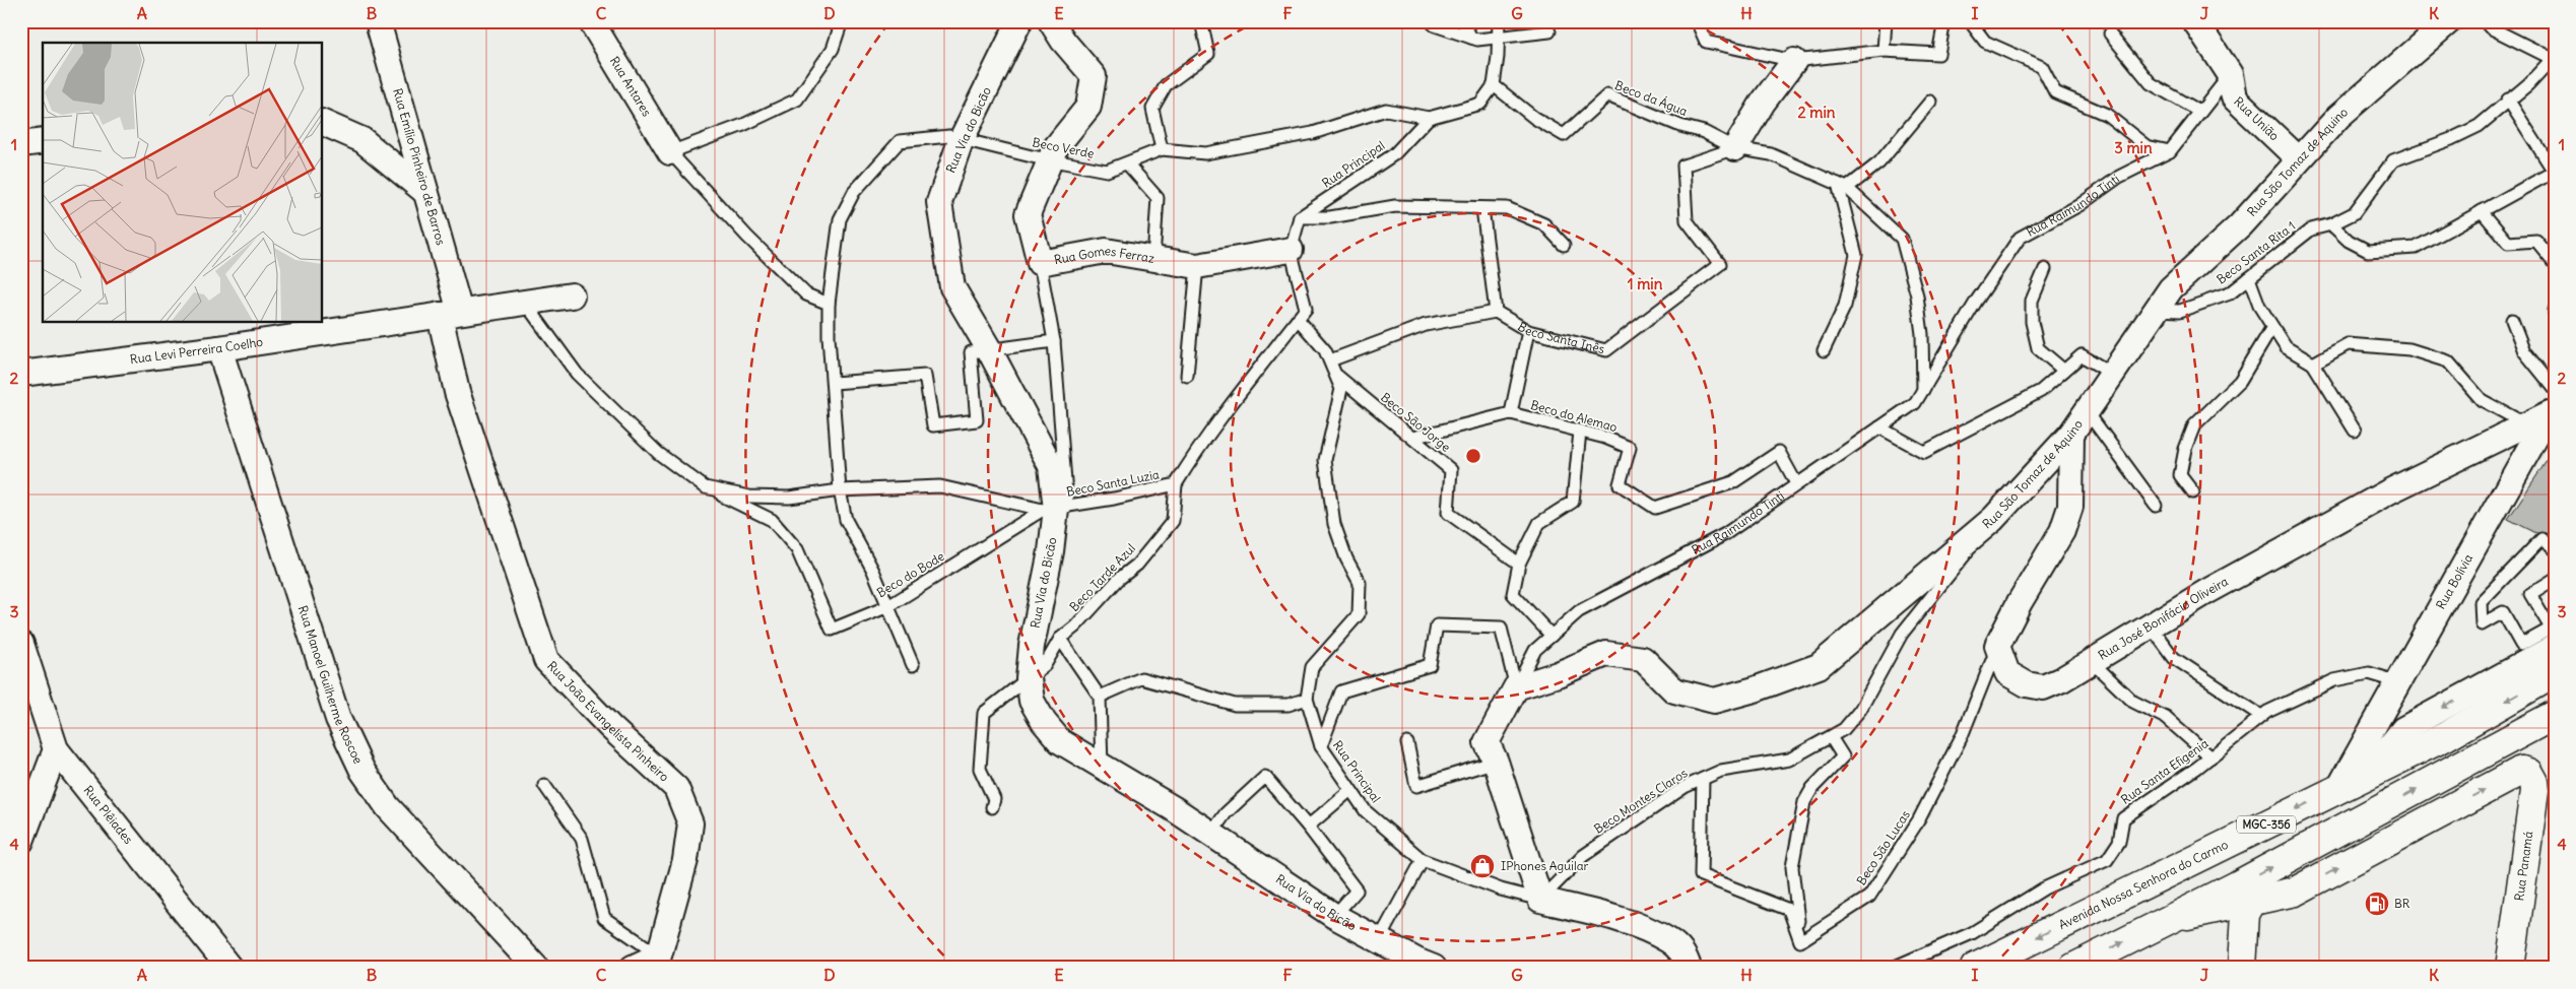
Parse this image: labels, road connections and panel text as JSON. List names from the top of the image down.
{
  "streets": {
    "main road": ["MGC-356", "Rua Panamá", "Avenida Nossa Senhora do Carmo"],
    "street": [
      "Rua Antares",
      "Rua União",
      "Rua Via do Bicão",
      "Rua São Tomaz de Aquino",
      "Rua Emílio Pinheiro de Barros",
      "Rua Raimundo Tinti",
      "Rua Gomes Ferraz",
      "Rua Levi Perreira Coelho",
      "Rua Bolívia",
      "Rua José Bonifácio Oliveira",
      "Rua Manoel Guilherme Roscoe",
      "Rua João Evangelista Pinheiro",
      "Rua Plêiades"
    ],
    "lane": [
      "Beco da Água",
      "Beco Verde",
      "Rua Principal",
      "Beco Santa Rita 1",
      "Beco Santa Inês",
      "Beco do Alemao",
      "Beco São Jorge",
      "Beco Santa Luzia",
      "Beco do Bode",
      "Beco Tarde Azul",
      "Rua Santa Efigenia",
      "Beco Montes Claros",
      "Beco São Lucas"
    ]
  },
  "crossings": [
    ["Beco da Água", "Beco Santa Inês"],
    ["Rua União", "Rua São Tomaz de Aquino"],
    ["Rua União", "Rua Raimundo Tinti"],
    ["Rua Via do Bicão", "Beco Verde"],
    ["Rua Via do Bicão", "Beco Santa Luzia"],
    ["Rua Via do Bicão", "Beco do Bode"],
    ["Rua Via do Bicão", "Beco Tarde Azul"],
    ["Beco Verde", "Rua Principal"],
    ["Beco Verde", "Rua Gomes Ferraz"],
    ["Beco Verde", "Beco Santa Luzia"],
    ["Beco Verde", "Beco do Bode"],
    ["Rua São Tomaz de Aquino", "Rua Raimundo Tinti"],
    ["Rua São Tomaz de Aquino", "Beco Santa Rita 1"],
    ["Rua São Tomaz de Aquino", "Beco Montes Claros"],
    ["Rua Principal", "Rua Raimundo Tinti"],
    ["Rua Principal", "Beco São Jorge"],
    ["Rua Principal", "Beco Santa Luzia"],
    ["Rua Principal", "Beco Montes Claros"],
    ["Rua Emílio Pinheiro de Barros", "Rua Levi Perreira Coelho"],
    ["Rua Emílio Pinheiro de Barros", "Rua João Evangelista Pinheiro"],
    ["Rua Raimundo Tinti", "Beco do Alemao"],
    ["Rua Raimundo Tinti", "Beco Montes Claros"],
    ["Rua Gomes Ferraz", "Beco Santa Luzia"],
    ["Rua Levi Perreira Coelho", "Rua Manoel Guilherme Roscoe"],
    ["Rua Levi Perreira Coelho", "Rua João Evangelista Pinheiro"],
    ["Beco do Alemao", "Beco São Jorge"],
    ["Beco Santa Luzia", "Beco do Bode"],
    ["Beco Santa Luzia", "Beco Tarde Azul"],
    ["Rua Bolívia", "Rua José Bonifácio Oliveira"],
    ["Rua Bolívia", "Rua Santa Efigenia"],
    ["Rua Bolívia", "Avenida Nossa Senhora do Carmo"],
    ["Rua José Bonifácio Oliveira", "Beco São Lucas"]
  ],
  "one_way": ["Avenida Nossa Senhora do Carmo"],
  "places": {
    "shop": ["IPhones Aguilar"],
    "fuel station": ["BR"]
  },
  "grid": {
    "columns": [
      "A",
      "B",
      "C",
      "D",
      "E",
      "F",
      "G",
      "H",
      "I",
      "J",
      "K"
    ],
    "rows": [
      "1",
      "2",
      "3",
      "4"
    ]
  },
  "rings": ["2 min", "3 min", "1 min"]
}
